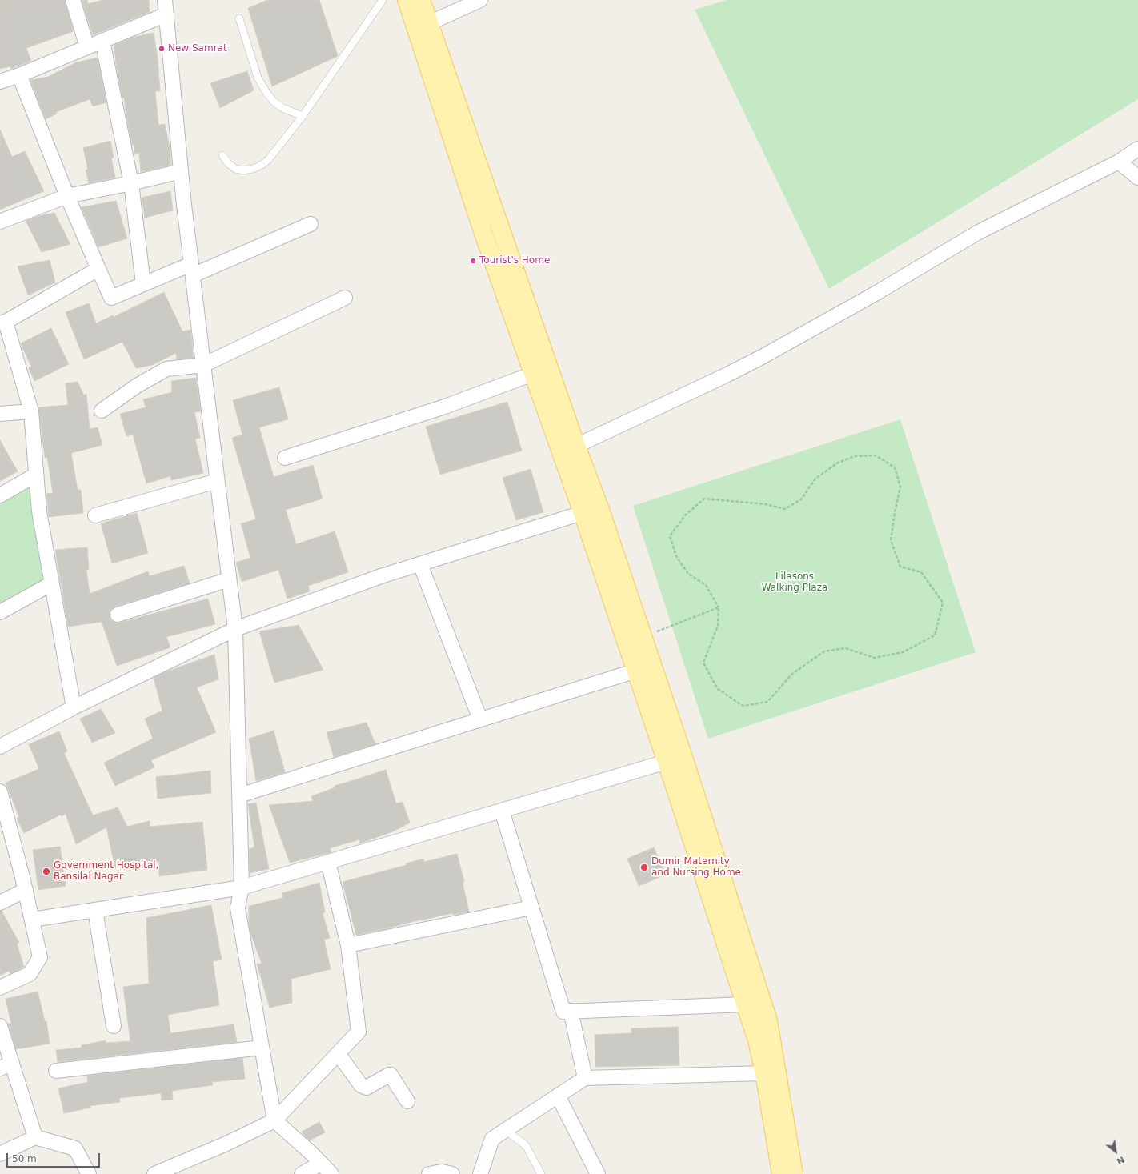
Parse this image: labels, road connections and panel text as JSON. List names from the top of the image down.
{
  "parks": ["Lilasons Walking Plaza"],
  "places": [
    "New Samrat",
    "Tourist's Home",
    "Dumir Maternity and Nursing Home",
    "Government Hospital, Bansilal Nagar"
  ],
  "scale_bar": "50 m",
  "north": "bottom right"
}
